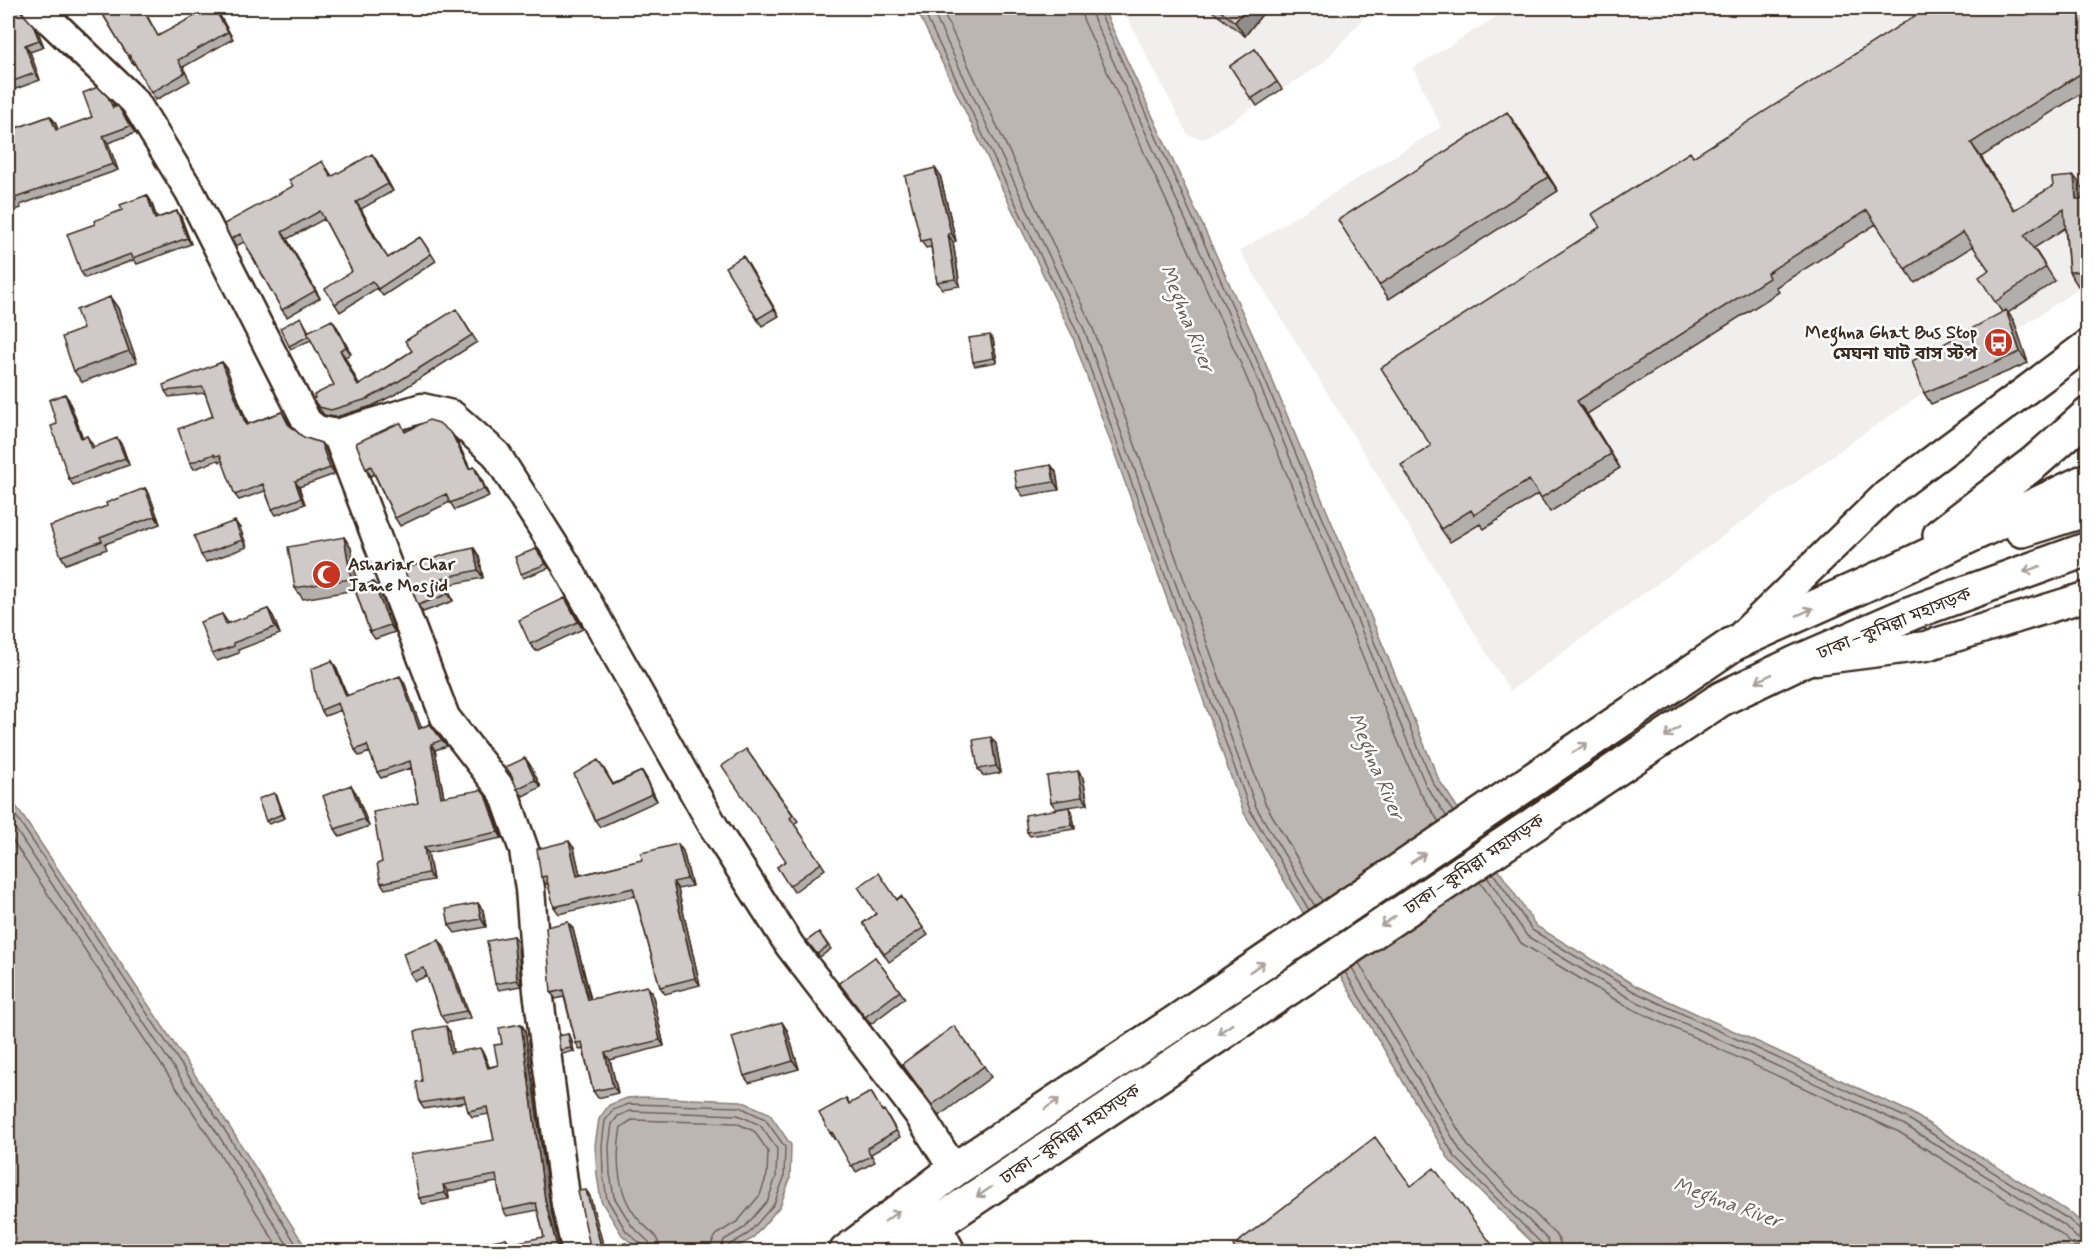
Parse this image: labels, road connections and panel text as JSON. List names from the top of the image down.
{
  "streets": {
    "highway": ["ঢাকা–কুমিল্লা মহাসড়ক"]
  },
  "water": ["Meghna River"],
  "places": {
    "bus stop": ["Meghna Ghat Bus Stop মেঘনা ঘাট বাস স্টপ"],
    "mosque": ["Ashariar Char Jame Mosjid"]
  }
}
